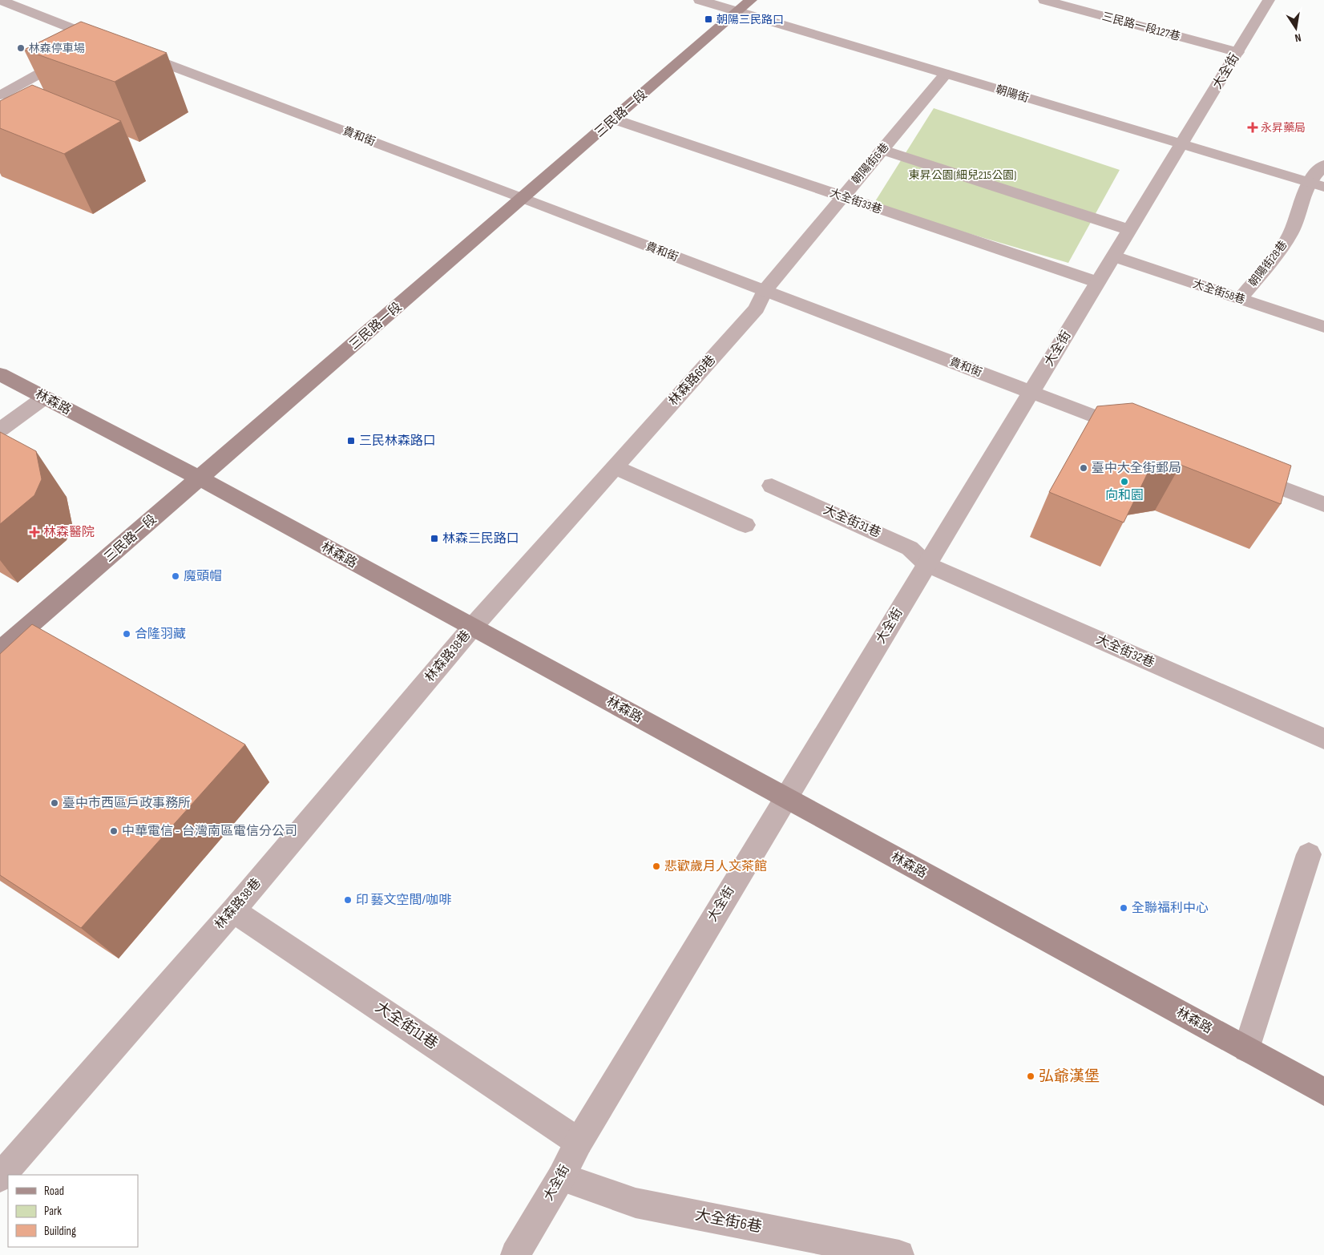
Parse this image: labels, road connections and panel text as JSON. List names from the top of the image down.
{
  "streets": {
    "main road": ["三民路一段", "林森路"],
    "street": [
      "三民路一段127巷",
      "大全街",
      "朝陽街",
      "貴和街",
      "朝陽街6巷",
      "大全街33巷",
      "朝陽街28巷",
      "大全街58巷",
      "林森路69巷",
      "大全街31巷",
      "大全街32巷",
      "林森路38巷",
      "大全街11巷",
      "大全街6巷"
    ]
  },
  "crossings": [
    ["三民路一段127巷", "大全街"],
    ["大全街", "朝陽街"],
    ["大全街", "貴和街"],
    ["大全街", "大全街33巷"],
    ["大全街", "大全街58巷"],
    ["大全街", "林森路"],
    ["大全街", "大全街31巷"],
    ["大全街", "大全街32巷"],
    ["大全街", "大全街11巷"],
    ["大全街", "大全街6巷"],
    ["朝陽街", "三民路一段"],
    ["朝陽街", "朝陽街6巷"],
    ["朝陽街", "朝陽街28巷"],
    ["三民路一段", "貴和街"],
    ["三民路一段", "大全街33巷"],
    ["三民路一段", "林森路"],
    ["貴和街", "朝陽街6巷"],
    ["貴和街", "林森路69巷"],
    ["朝陽街6巷", "大全街33巷"],
    ["朝陽街6巷", "林森路69巷"],
    ["朝陽街28巷", "大全街58巷"],
    ["林森路69巷", "林森路"],
    ["林森路69巷", "林森路38巷"],
    ["林森路", "林森路38巷"],
    ["大全街31巷", "大全街32巷"],
    ["林森路38巷", "大全街11巷"]
  ],
  "parks": ["東昇公園(細兒215公園)"],
  "places": {
    "transit": ["朝陽三民路口", "三民林森路口", "林森三民路口"],
    "other": [
      "林森停車場",
      "臺中大全街郵局",
      "向和園",
      "魔頭帽",
      "合隆羽藏",
      "臺中市西區戶政事務所",
      "中華電信 - 台灣南區電信分公司",
      "悲歡歲月人文茶館",
      "印 藝文空間/咖啡",
      "全聯福利中心",
      "弘爺漢堡"
    ],
    "health": ["永昇藥局", "林森醫院"]
  },
  "legend": ["Road", "Park", "Building"],
  "north": "bottom"
}
